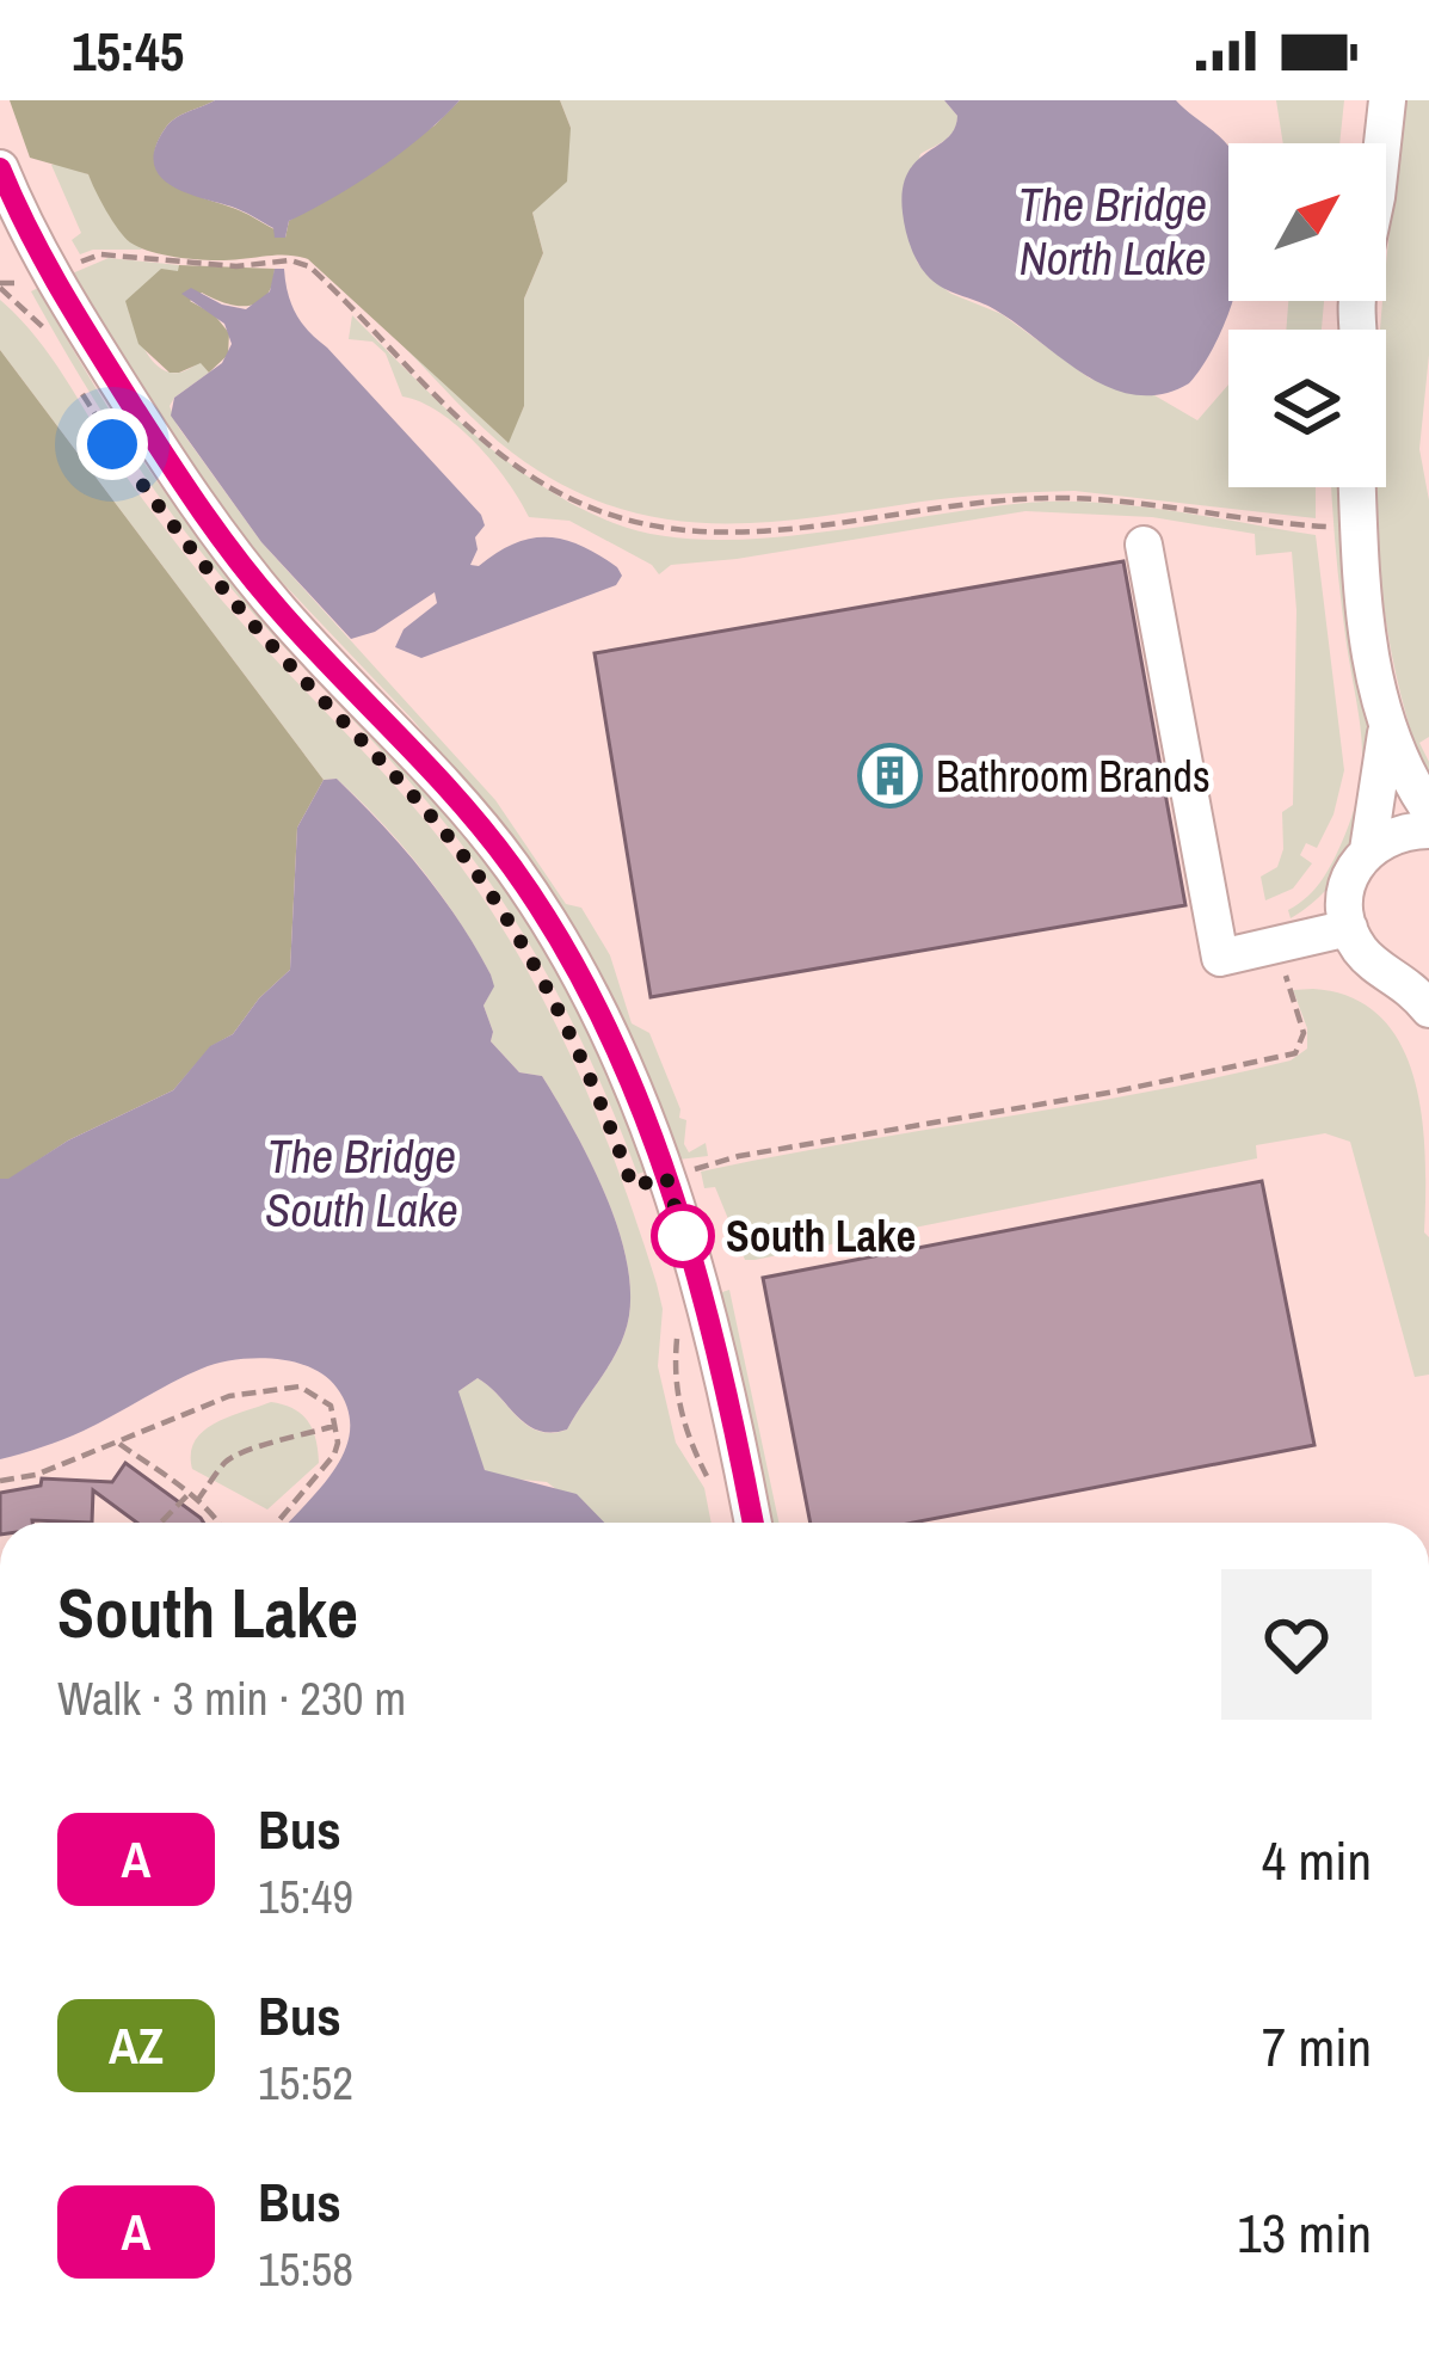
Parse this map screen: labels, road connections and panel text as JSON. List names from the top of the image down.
{
  "water": ["The Bridge North Lake", "The Bridge South Lake"],
  "places": {
    "building": ["Bathroom Brands"],
    "other": ["South Lake"]
  },
  "lines": ["bus line A"],
  "north": "top right",
  "page": {
    "status": "15:45",
    "heading": ["South Lake", "Walk · 3 min · 230 m"],
    "list": [
      {
        "mark": "A",
        "name": "Bus",
        "note": "15:49",
        "value": "4 min"
      },
      {
        "mark": "AZ",
        "name": "Bus",
        "note": "15:52",
        "value": "7 min"
      },
      {
        "mark": "A",
        "name": "Bus",
        "note": "15:58",
        "value": "13 min"
      }
    ]
  }
}
